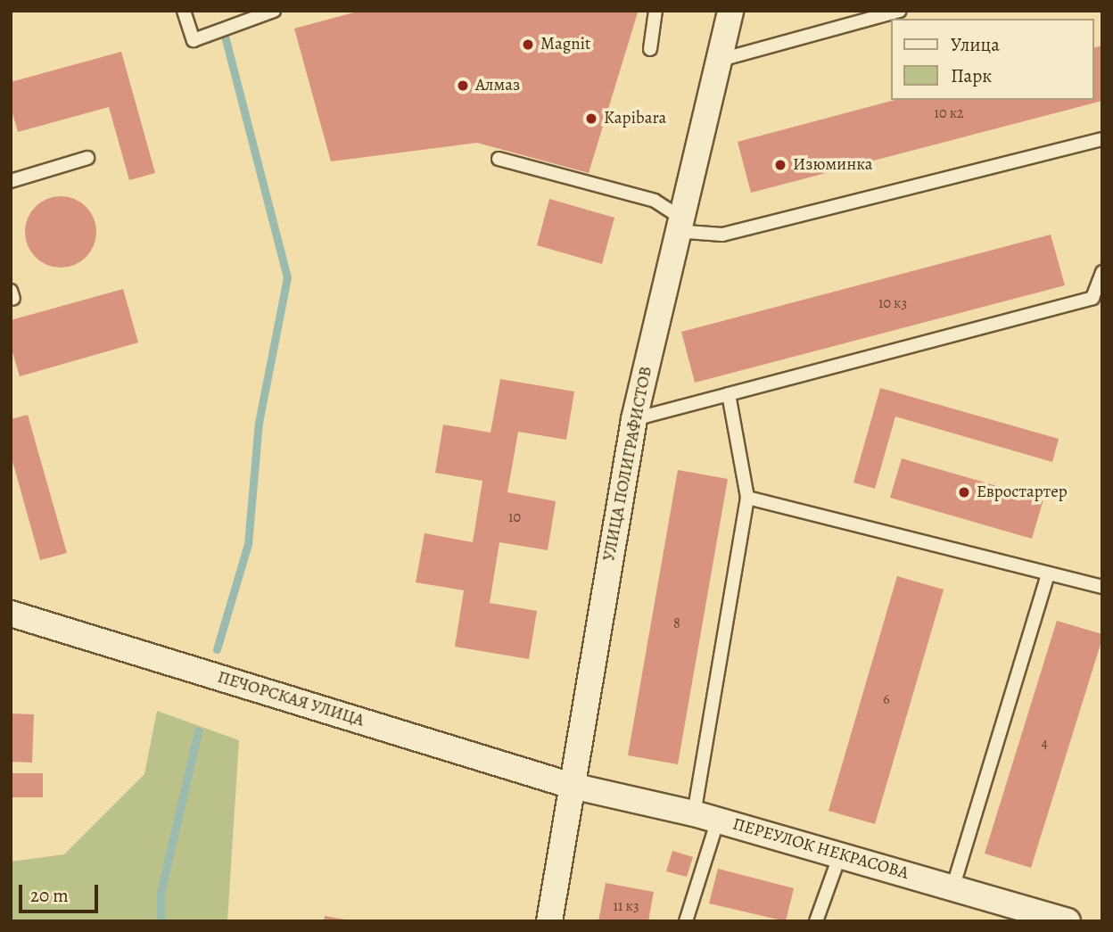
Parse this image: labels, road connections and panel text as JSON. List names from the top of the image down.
{
  "streets": {
    "street": ["УЛИЦА ПОЛИГРАФИСТОВ", "ПЕЧОРСКАЯ УЛИЦА", "ПЕРЕУЛОК НЕКРАСОВА"]
  },
  "crossings": [
    ["УЛИЦА ПОЛИГРАФИСТОВ", "ПЕЧОРСКАЯ УЛИЦА"],
    ["УЛИЦА ПОЛИГРАФИСТОВ", "ПЕРЕУЛОК НЕКРАСОВА"],
    ["ПЕЧОРСКАЯ УЛИЦА", "ПЕРЕУЛОК НЕКРАСОВА"]
  ],
  "places": [
    "Magnit",
    "Алмаз",
    "Kapibara",
    "Изюминка",
    "Евростартер"
  ],
  "house_numbers": [
    "10 к2",
    "10 к3",
    "10",
    "8",
    "6",
    "4",
    "11 к3"
  ],
  "legend": ["Улица", "Парк"],
  "scale_bar": "20 m"
}
